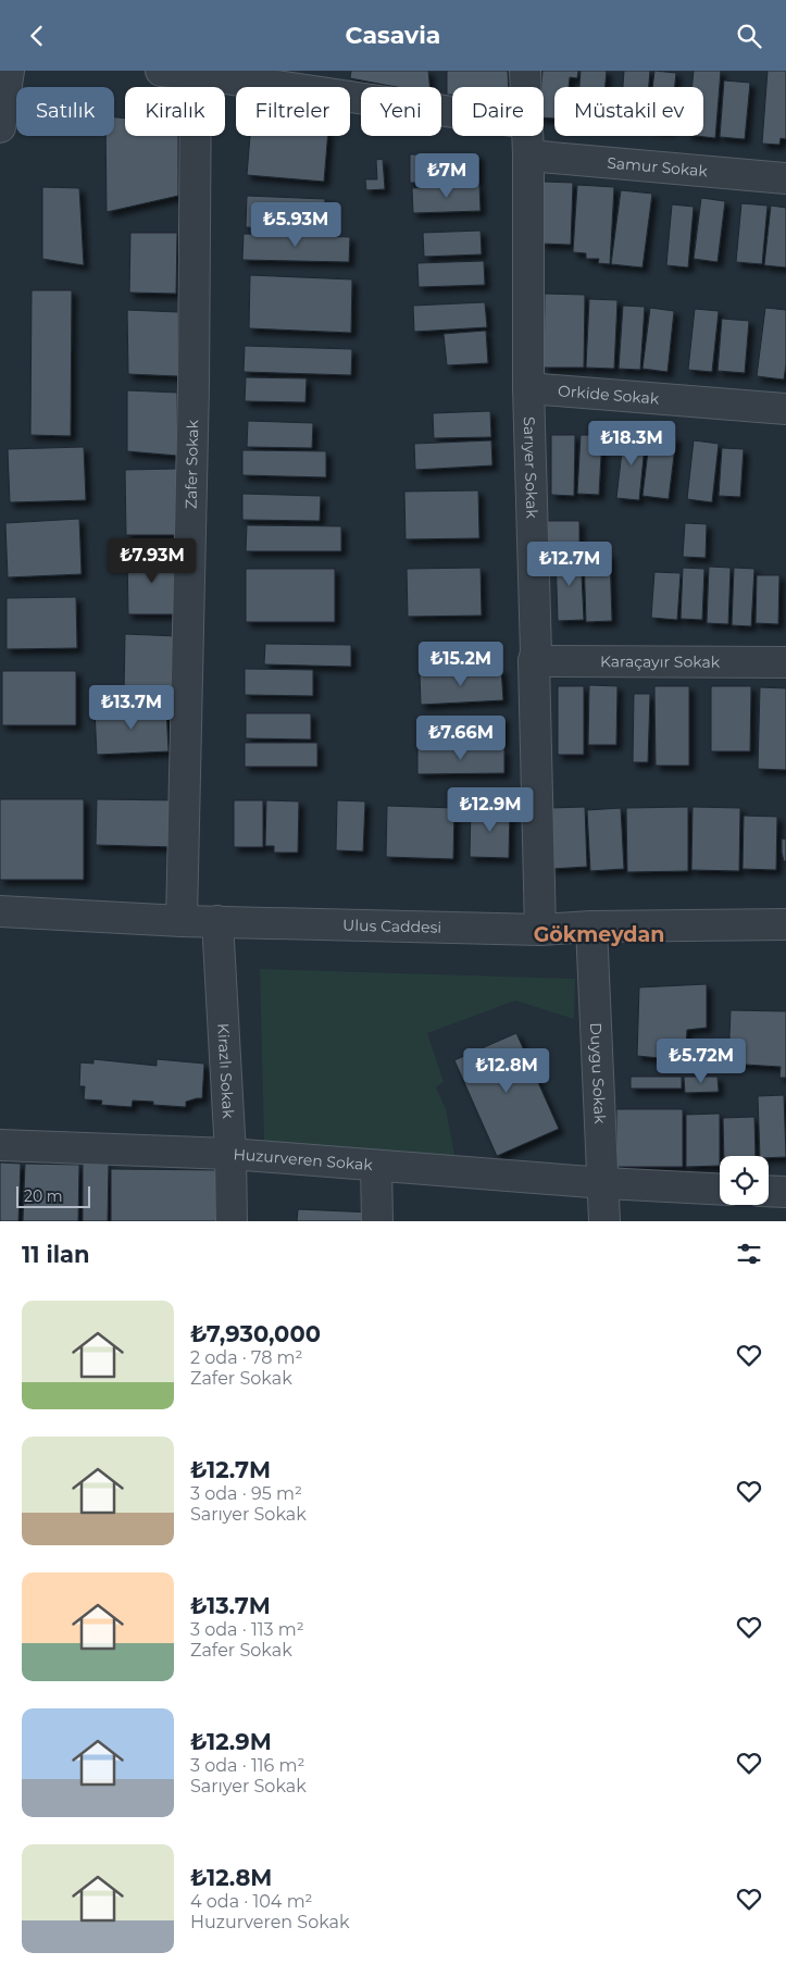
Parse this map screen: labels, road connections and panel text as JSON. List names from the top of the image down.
{
  "streets": {
    "street": [
      "Samur Sokak",
      "Orkide Sokak",
      "Zafer Sokak",
      "Sarıyer Sokak",
      "Karaçayır Sokak",
      "Ulus Caddesi",
      "Kirazlı Sokak",
      "Duygu Sokak",
      "Huzurveren Sokak"
    ]
  },
  "crossings": [
    ["Samur Sokak", "Sarıyer Sokak"],
    ["Orkide Sokak", "Sarıyer Sokak"],
    ["Zafer Sokak", "Ulus Caddesi"],
    ["Sarıyer Sokak", "Karaçayır Sokak"],
    ["Sarıyer Sokak", "Ulus Caddesi"],
    ["Ulus Caddesi", "Kirazlı Sokak"],
    ["Ulus Caddesi", "Duygu Sokak"],
    ["Kirazlı Sokak", "Huzurveren Sokak"],
    ["Duygu Sokak", "Huzurveren Sokak"]
  ],
  "districts": ["Gökmeydan"],
  "scale_bar": "20 m",
  "page": {
    "header": "Casavia",
    "chip": [
      "Satılık",
      "Kiralık",
      "Filtreler",
      "Yeni",
      "Daire",
      "Müstakil ev"
    ],
    "price": [
      "₺7M",
      "₺5.93M",
      "₺18.3M",
      "₺7.93M",
      "₺12.7M",
      "₺15.2M",
      "₺13.7M",
      "₺7.66M",
      "₺12.9M",
      "₺5.72M",
      "₺12.8M"
    ],
    "scale": "20 m",
    "heading": "11 ilan",
    "list": [
      {
        "name": "₺7,930,000",
        "note": "2 oda · 78 m² · Zafer Sokak"
      },
      {
        "name": "₺12.7M",
        "note": "3 oda · 95 m² · Sarıyer Sokak"
      },
      {
        "name": "₺13.7M",
        "note": "3 oda · 113 m² · Zafer Sokak"
      },
      {
        "name": "₺12.9M",
        "note": "3 oda · 116 m² · Sarıyer Sokak"
      },
      {
        "name": "₺12.8M",
        "note": "4 oda · 104 m² · Huzurveren Sokak"
      }
    ]
  }
}
